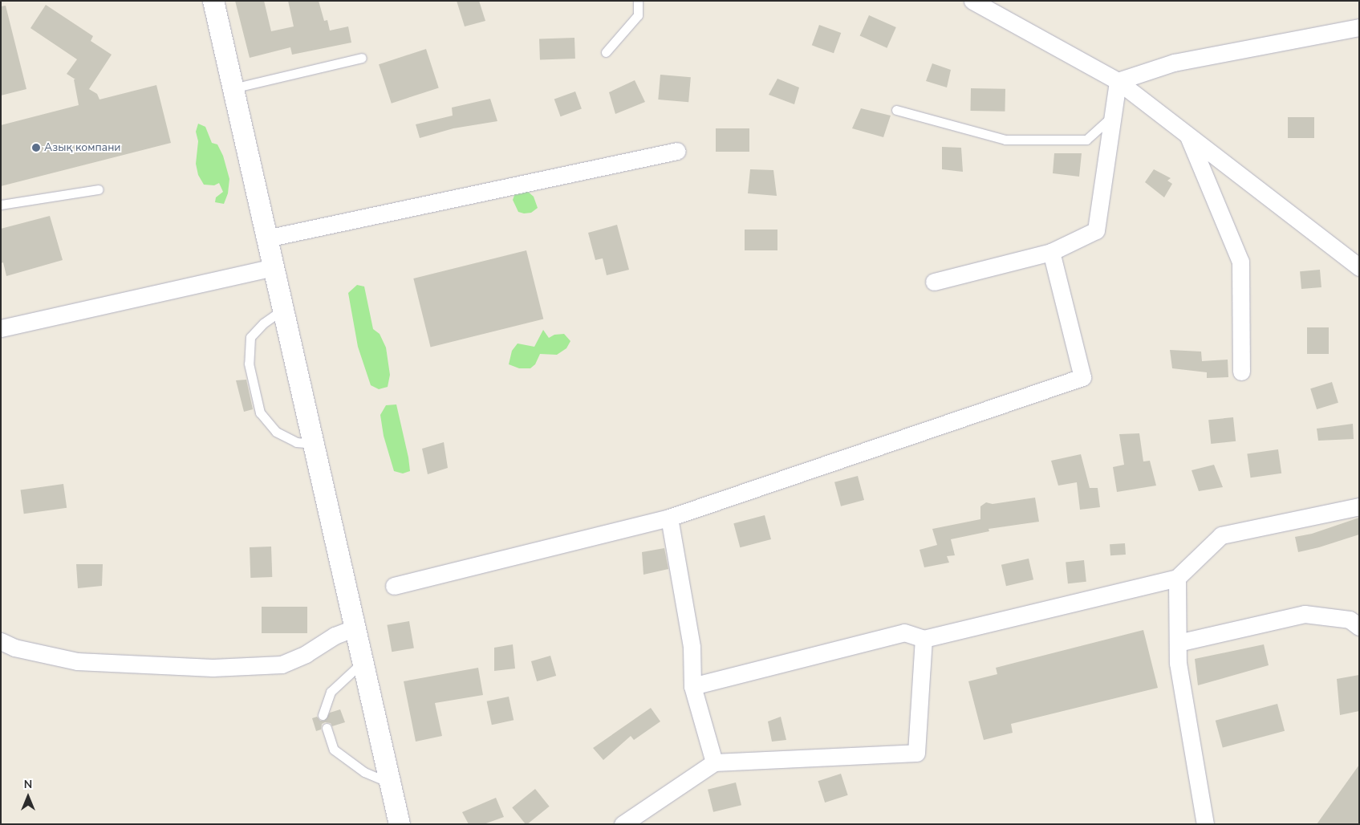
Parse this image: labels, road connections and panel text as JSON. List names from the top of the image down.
{
  "places": ["Азық компани"],
  "north": "top"
}
